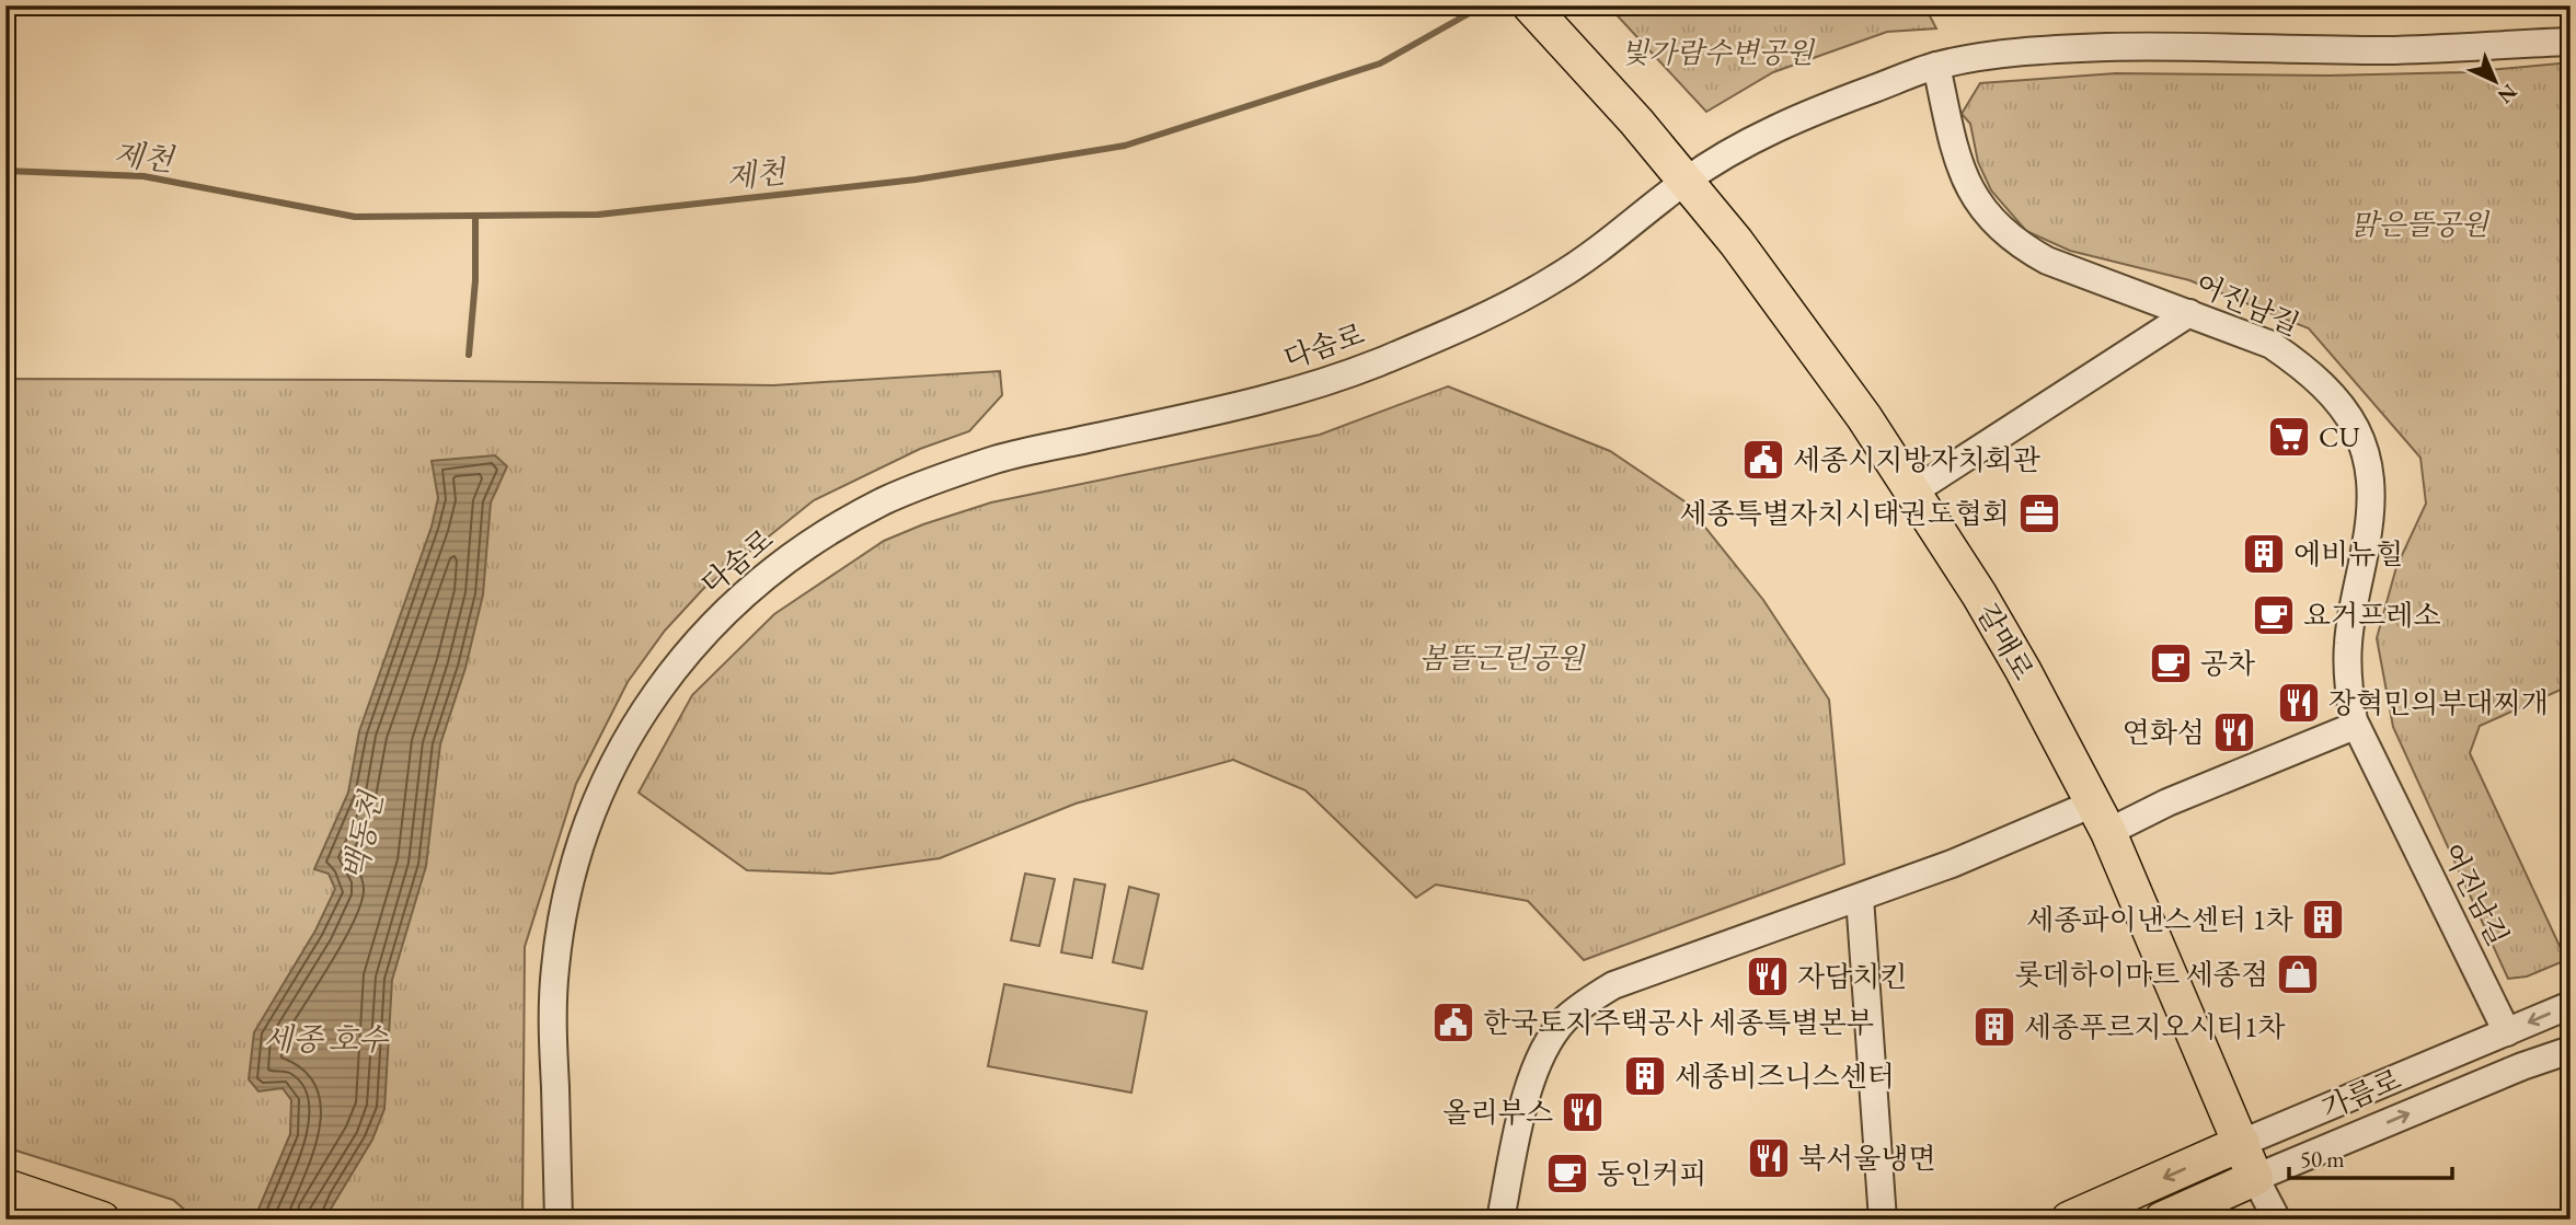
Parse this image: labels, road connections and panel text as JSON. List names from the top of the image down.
{
  "streets": {
    "main road": ["갈매로", "가름로"],
    "street": ["어진남길", "다솜로"]
  },
  "crossings": [
    ["어진남길", "다솜로"],
    ["어진남길", "가름로"],
    ["다솜로", "갈매로"],
    ["갈매로", "가름로"]
  ],
  "water": ["제천", "백동천", "세종 호수"],
  "parks": ["빛가람수변공원", "맑은뜰공원", "봄뜰근린공원"],
  "places": {
    "supermarket": ["CU"],
    "public building": ["세종시지방자치회관", "한국토지주택공사 세종특별본부"],
    "office": ["세종특별자치시태권도협회"],
    "building": [
      "에비뉴힐",
      "세종파이낸스센터 1차",
      "세종푸르지오시티1차",
      "세종비즈니스센터"
    ],
    "cafe": ["요거프레소", "공차", "동인커피"],
    "restaurant": [
      "장혁민의부대찌개",
      "연화섬",
      "자담치킨",
      "올리부스",
      "북서울냉면"
    ],
    "shop": ["롯데하이마트 세종점"]
  },
  "scale_bar": "50 m",
  "north": "bottom right"
}
